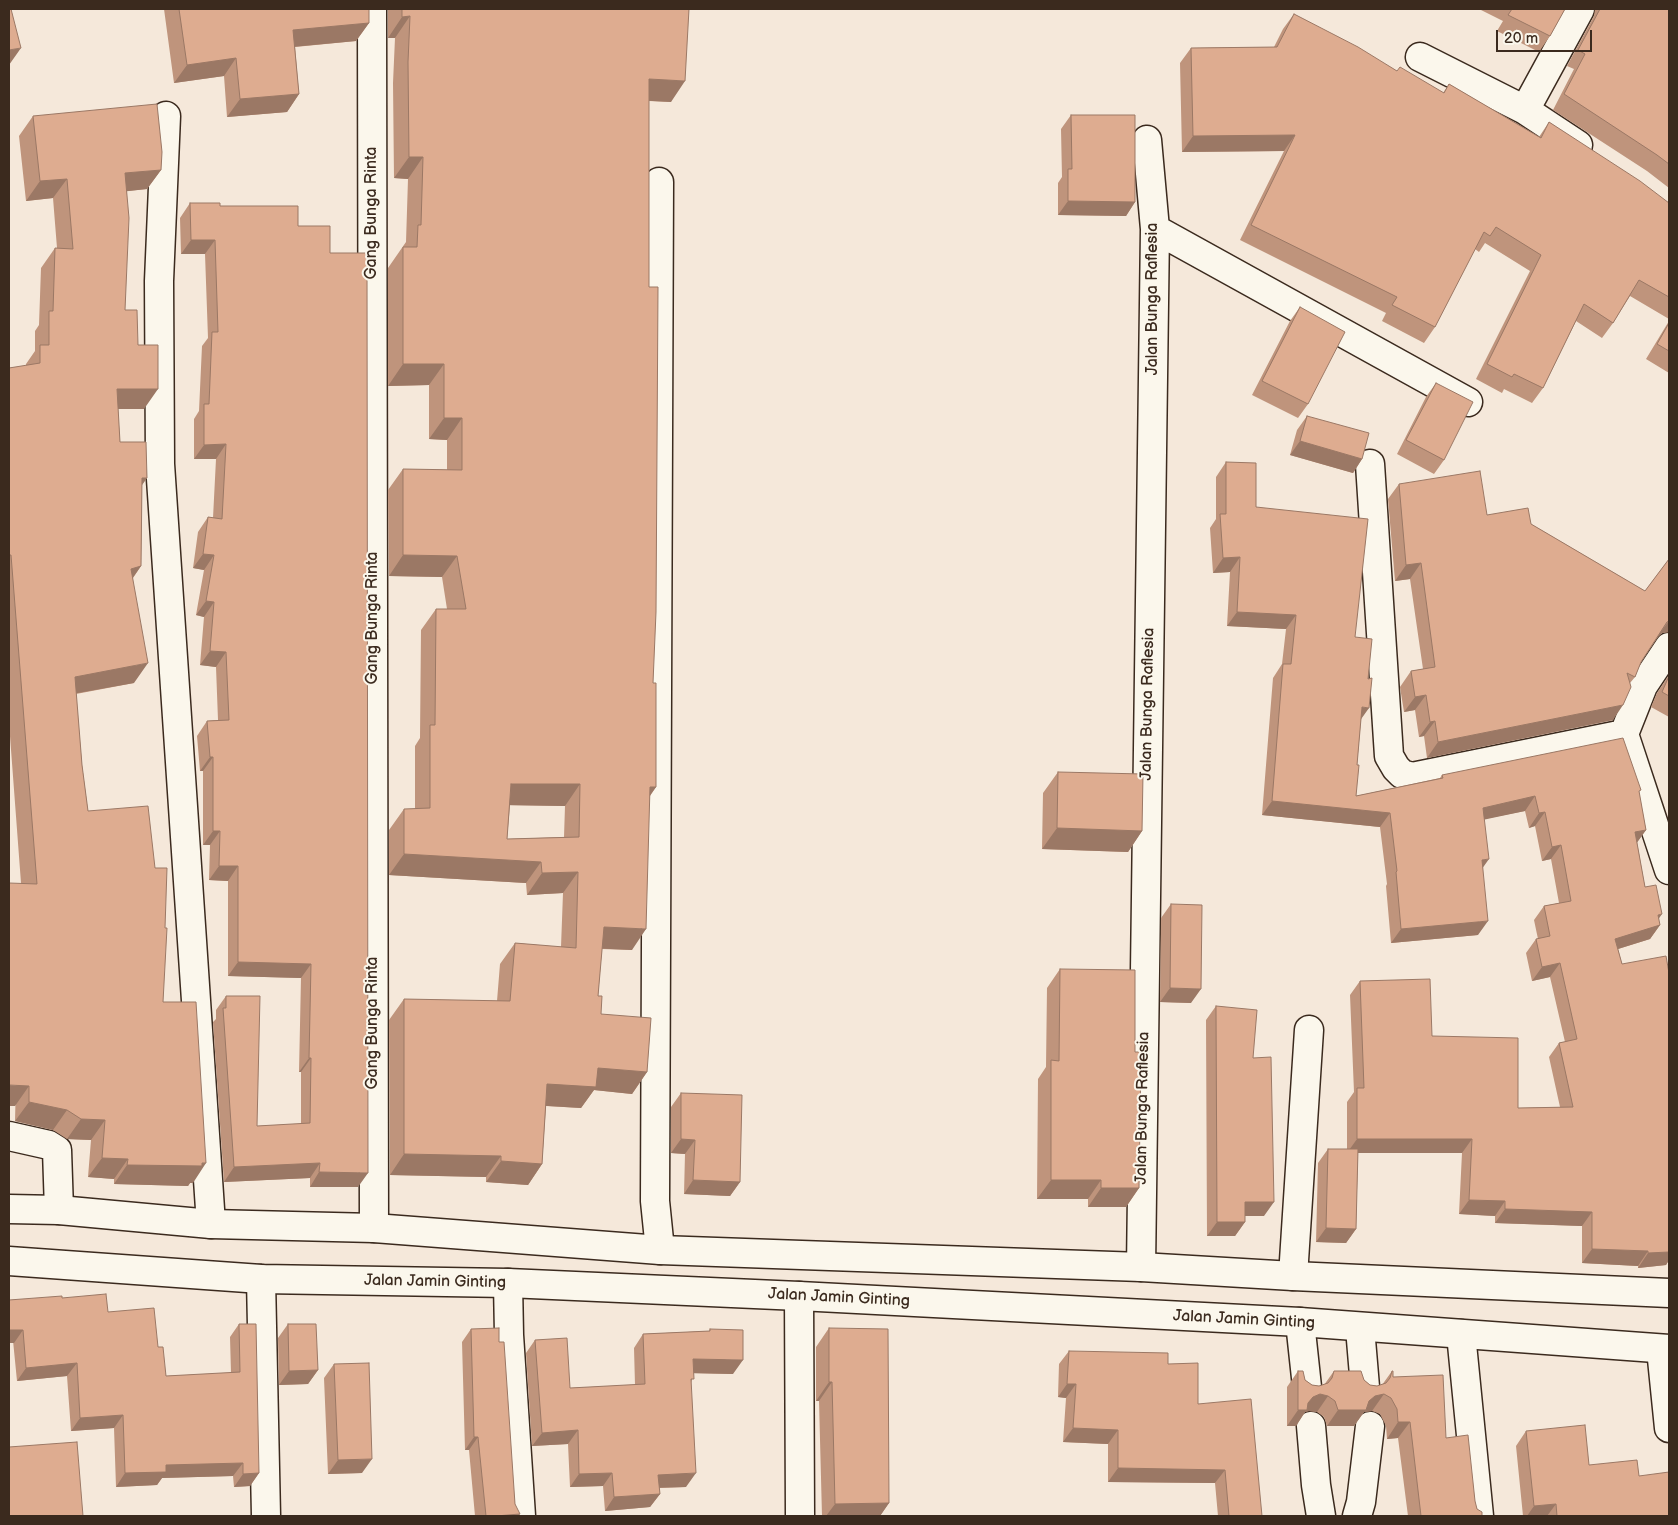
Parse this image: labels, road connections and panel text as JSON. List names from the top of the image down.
{
  "streets": {
    "main road": ["Gang Bunga Rinta", "Jalan Bunga Raflesia", "Jalan Jamin Ginting"]
  },
  "scale_bar": "20 m"
}
